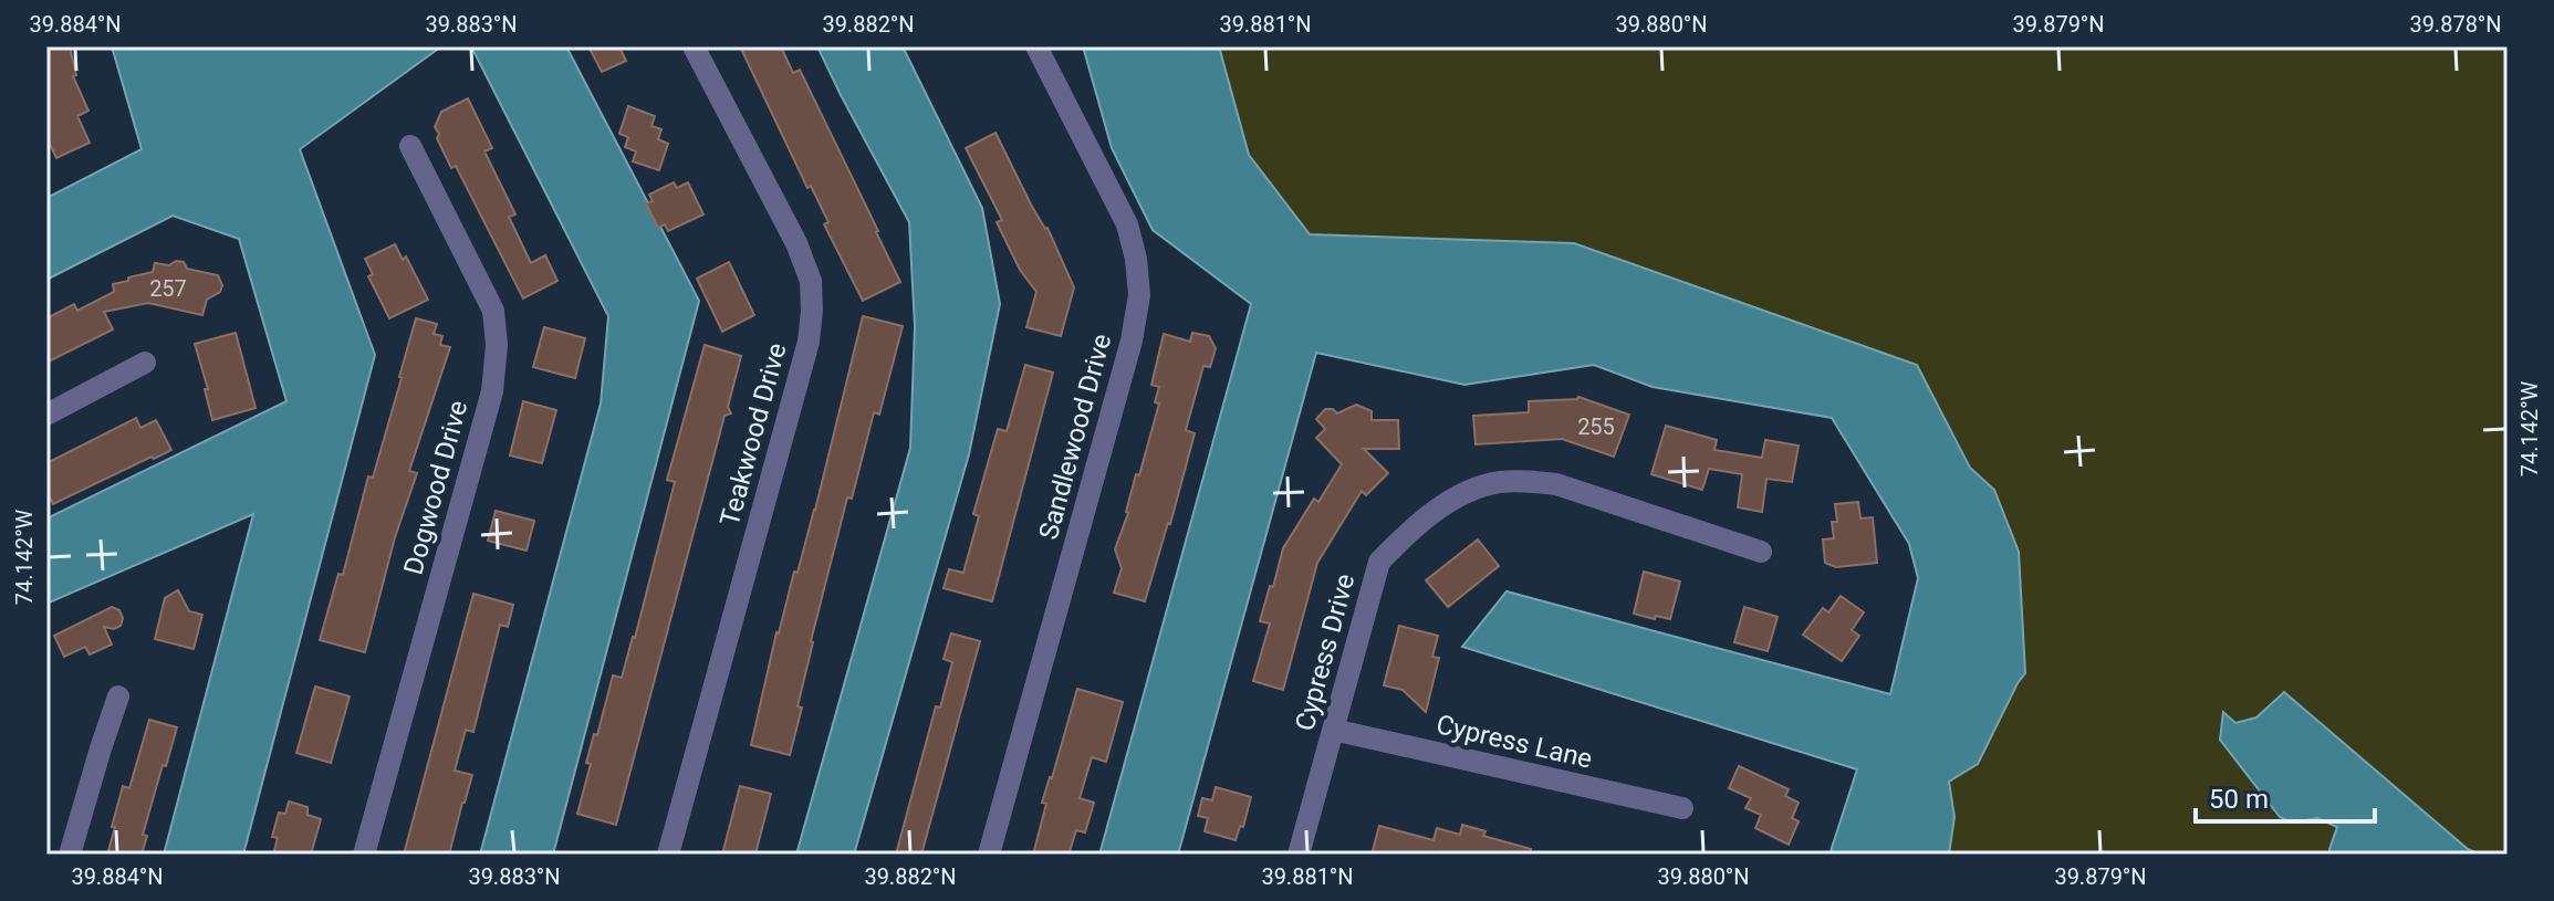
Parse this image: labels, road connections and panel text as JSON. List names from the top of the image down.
{
  "streets": {
    "street": [
      "Teakwood Drive",
      "Sandlewood Drive",
      "Dogwood Drive",
      "Cypress Drive",
      "Cypress Lane"
    ]
  },
  "crossings": [
    ["Cypress Drive", "Cypress Lane"]
  ],
  "house_numbers": ["257", "255"],
  "scale_bar": "50 m",
  "coordinates": [
    "39.884°N",
    "39.883°N",
    "39.882°N",
    "39.881°N",
    "39.880°N",
    "39.879°N",
    "39.878°N",
    "74.142°W"
  ]
}
